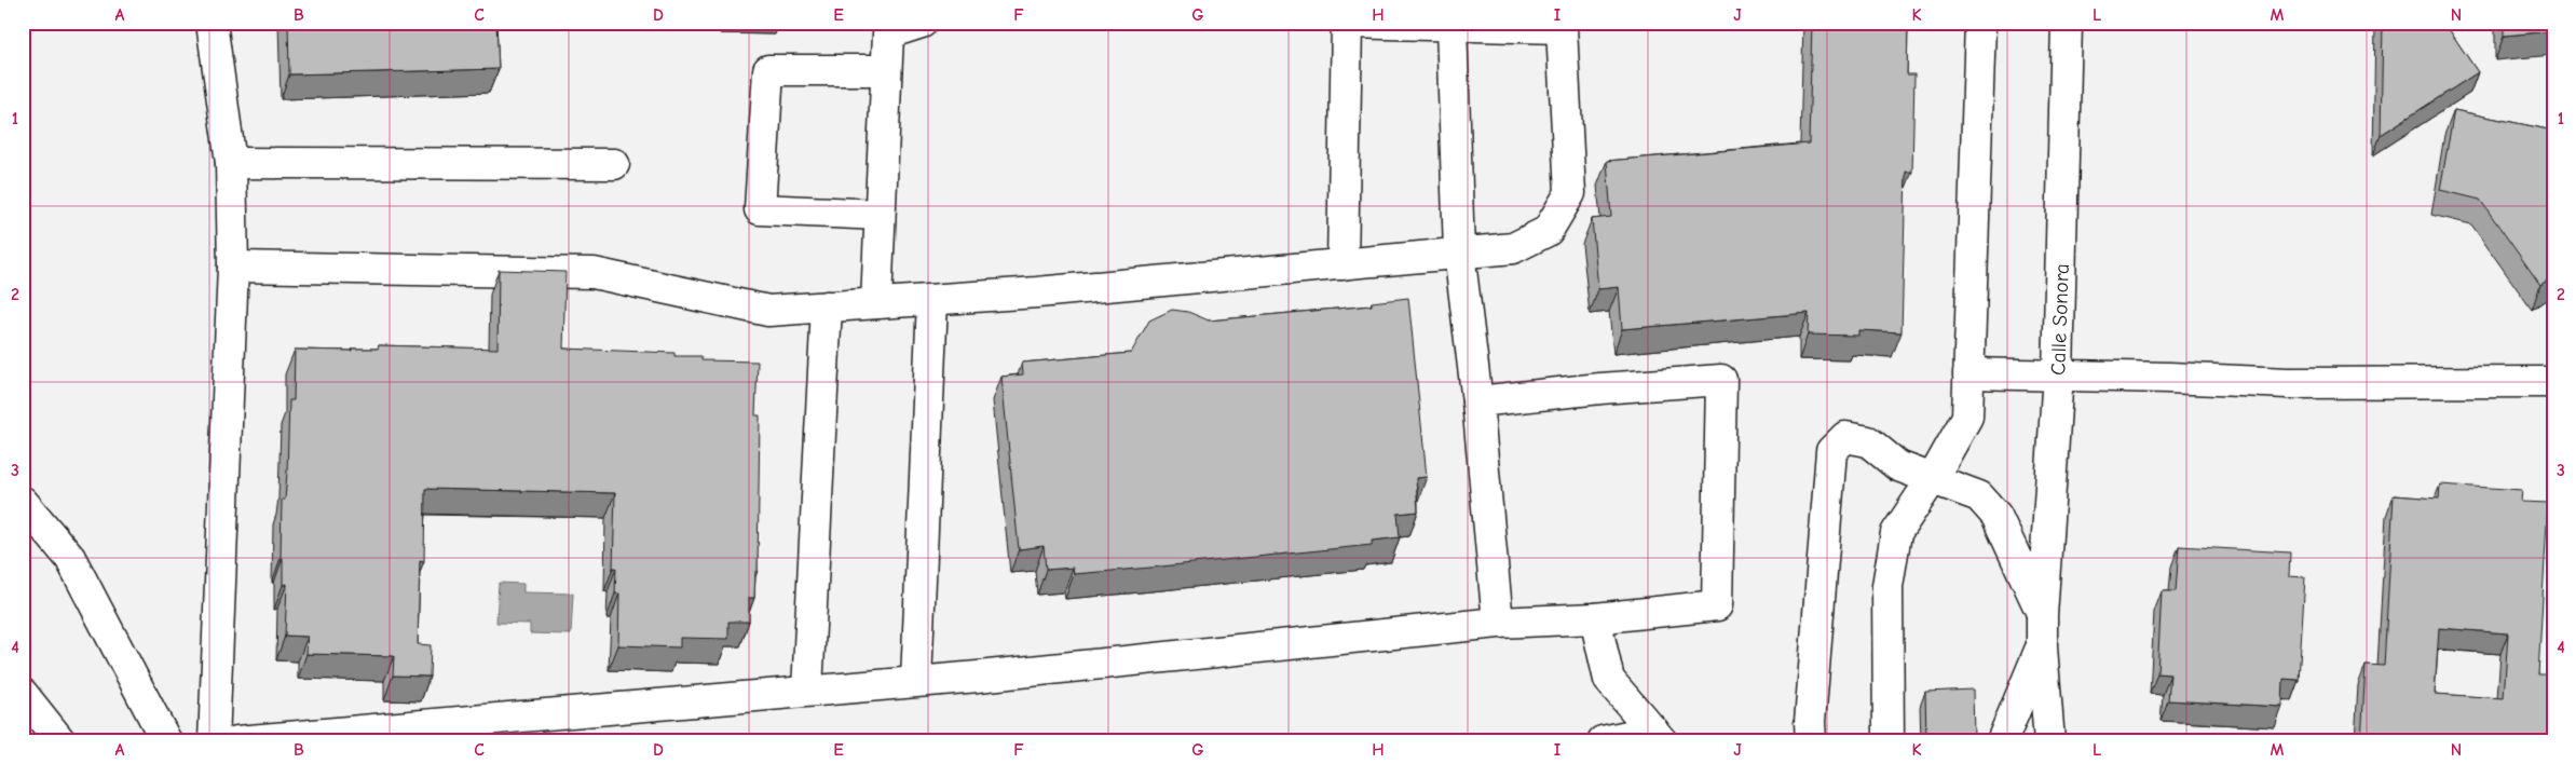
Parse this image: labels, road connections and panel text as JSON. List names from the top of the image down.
{
  "streets": {
    "street": ["Calle Sonora"]
  },
  "grid": {
    "columns": [
      "A",
      "B",
      "C",
      "D",
      "E",
      "F",
      "G",
      "H",
      "I",
      "J",
      "K",
      "L",
      "M",
      "N"
    ],
    "rows": [
      "1",
      "2",
      "3",
      "4"
    ]
  }
}
